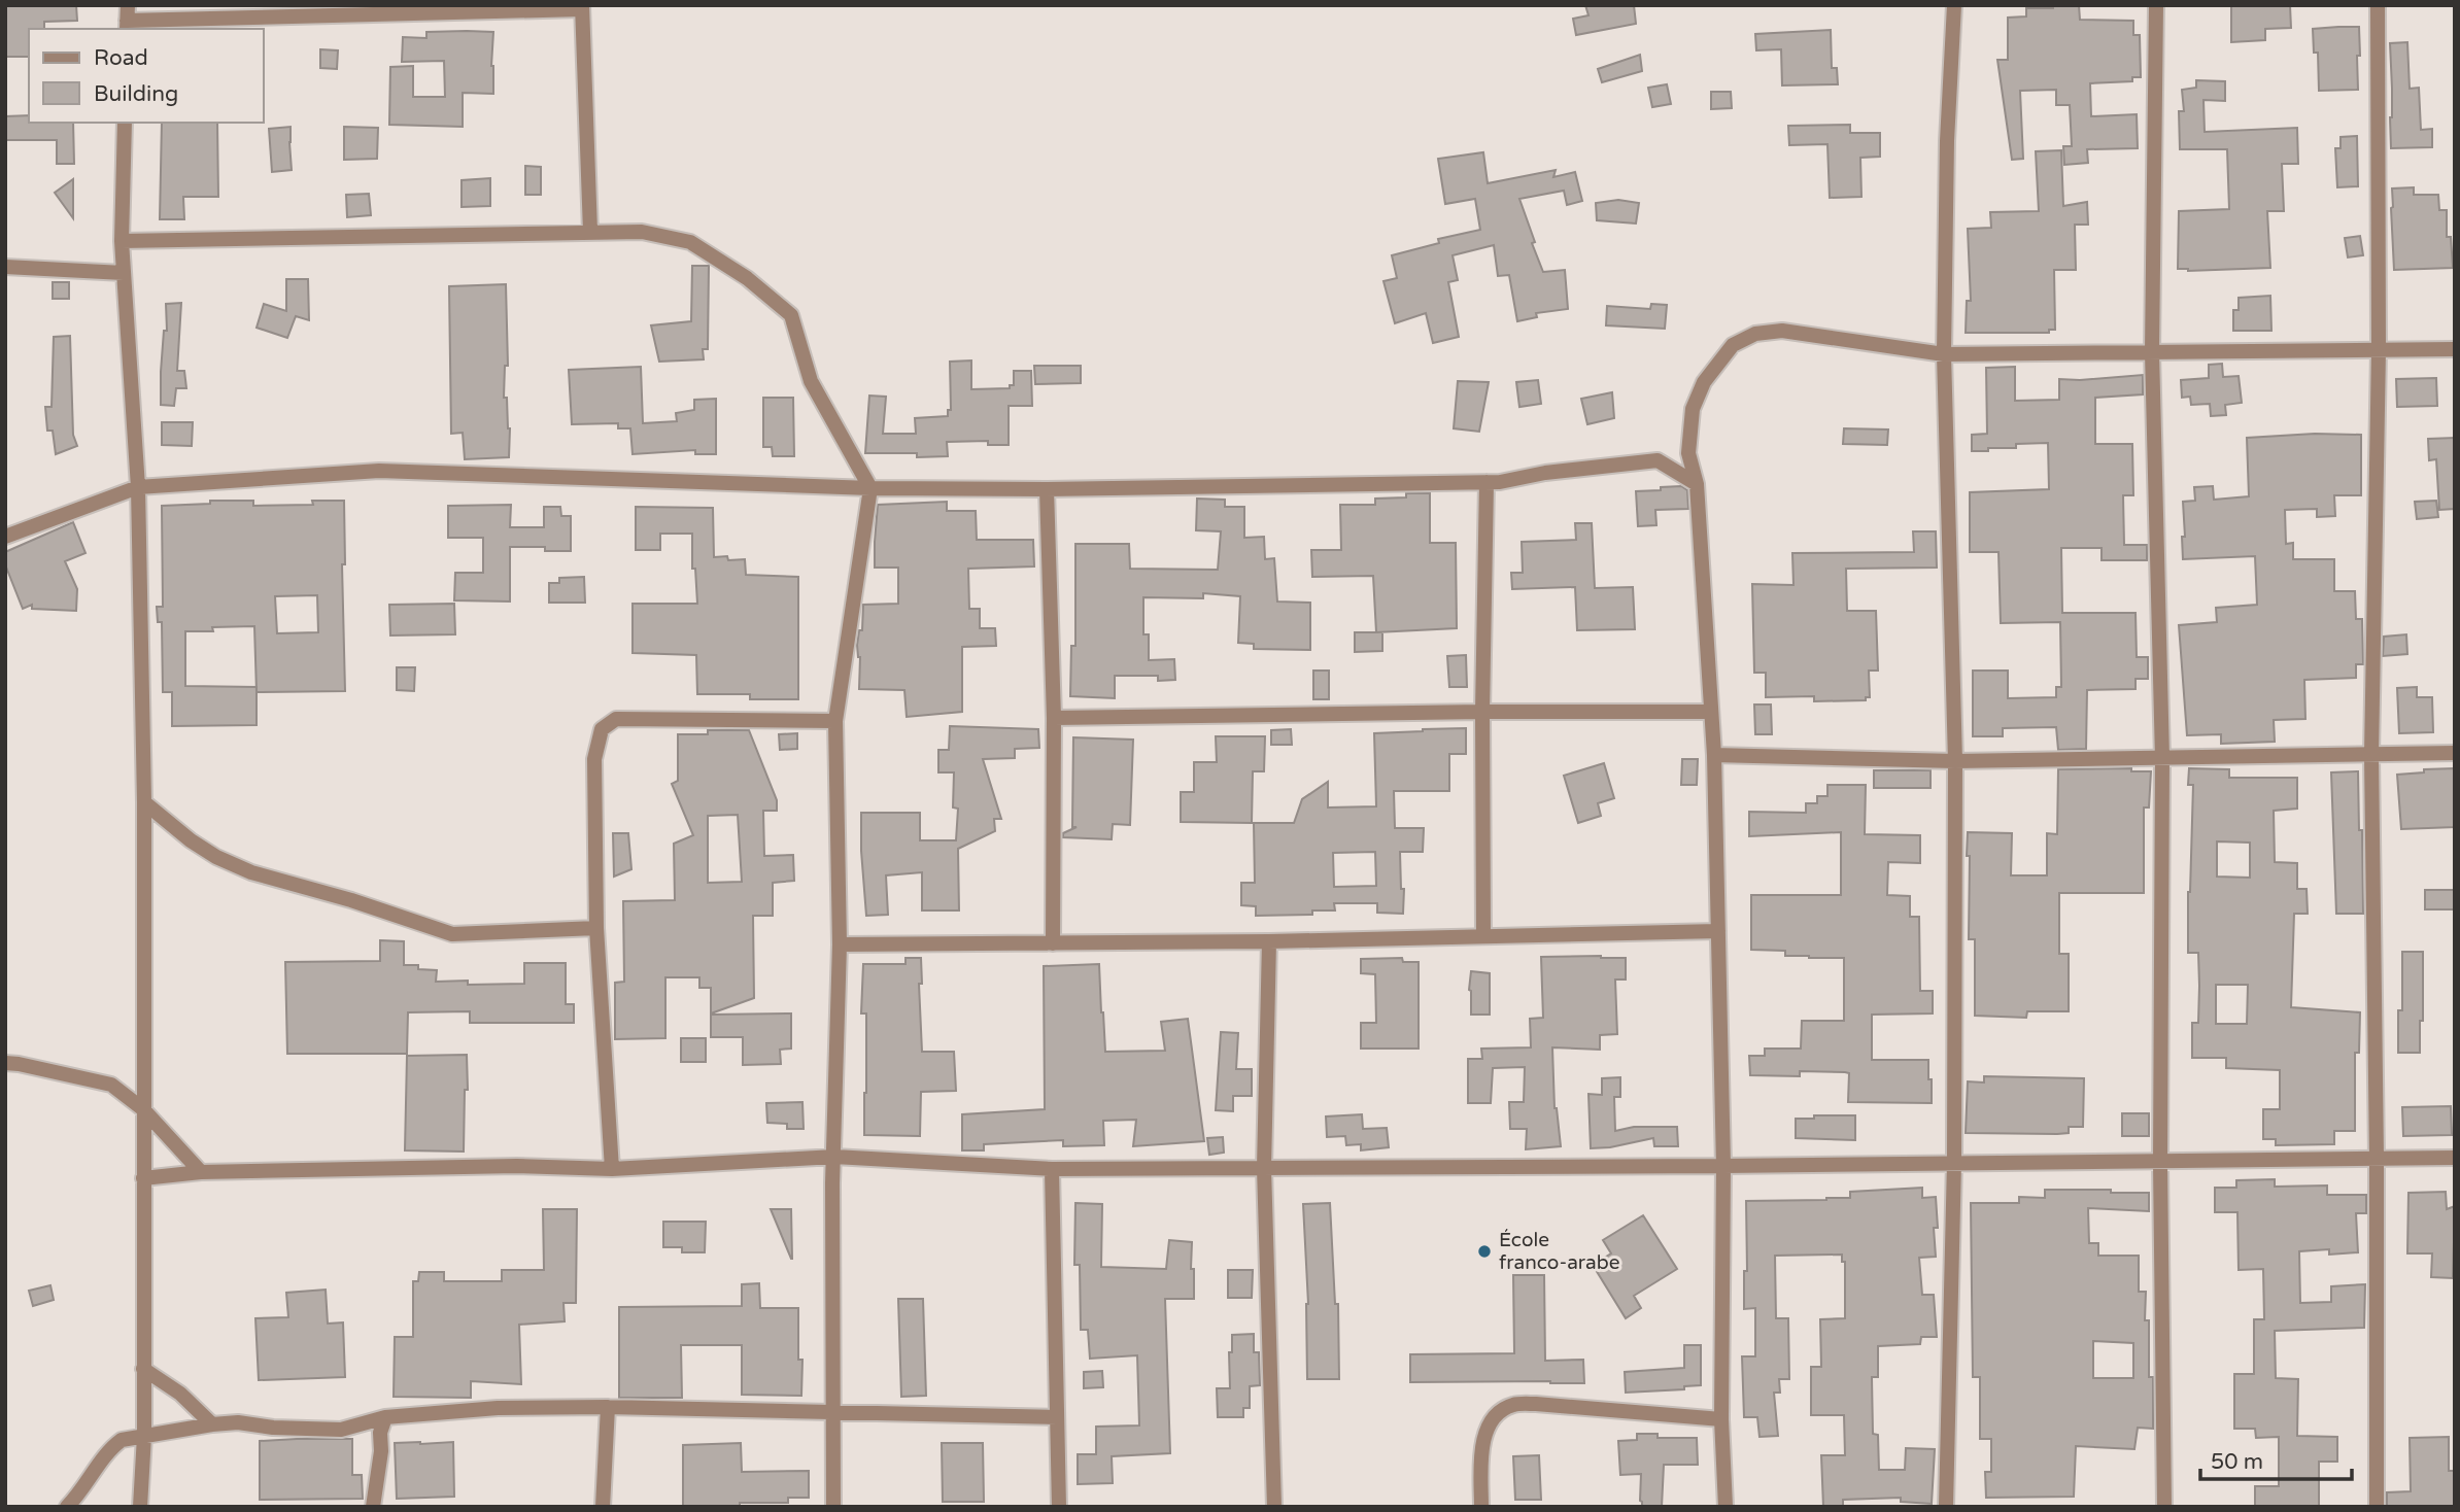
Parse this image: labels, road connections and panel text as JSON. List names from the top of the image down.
{
  "places": ["École franco-arabe"],
  "legend": ["Road", "Building"],
  "scale_bar": "50 m"
}
